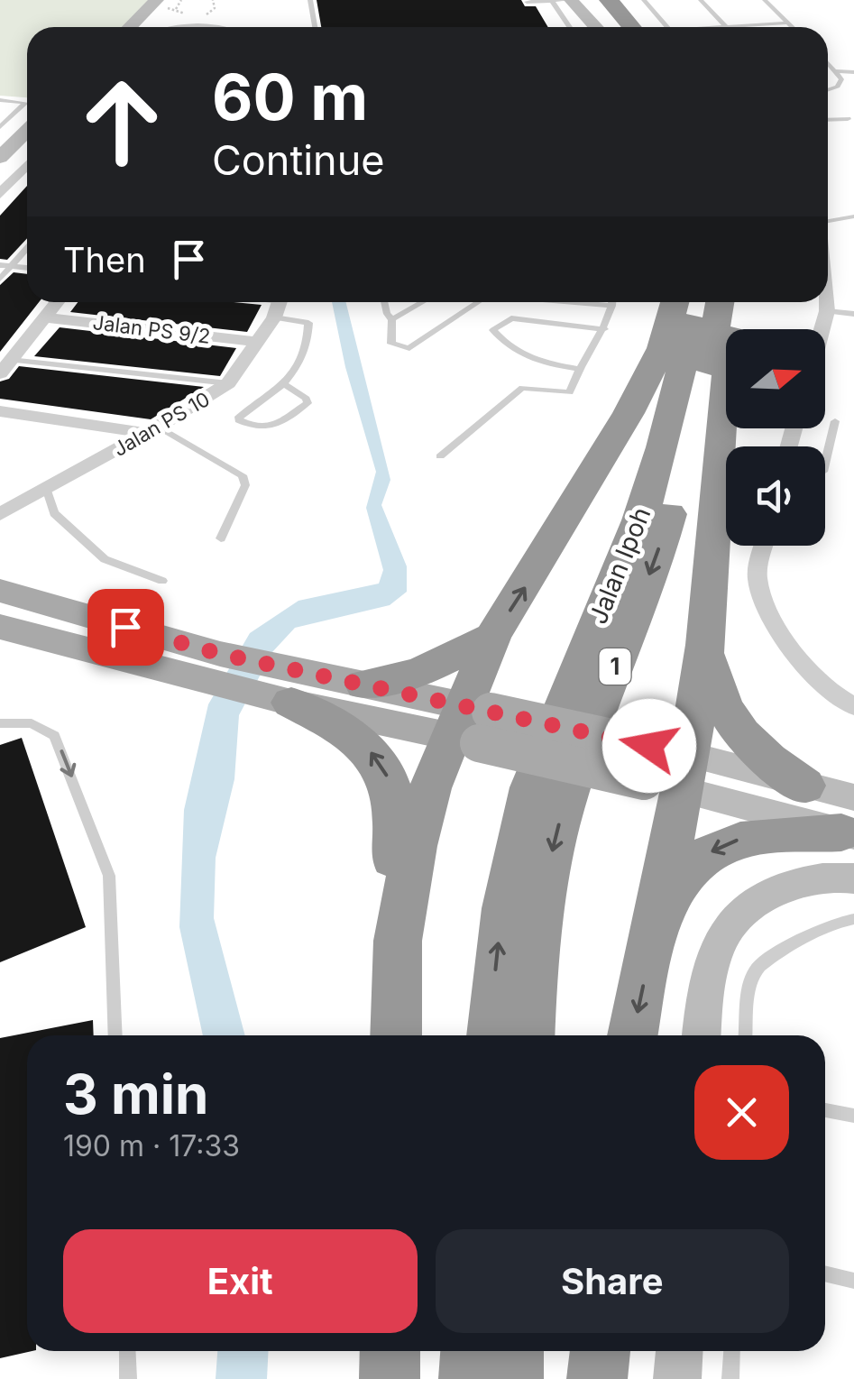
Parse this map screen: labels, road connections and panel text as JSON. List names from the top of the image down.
{
  "streets": {
    "highway": ["Jalan Ipoh", "1"],
    "street": ["Jalan PS 9/2", "Jalan PS 10"]
  },
  "crossings": [
    ["Jalan PS 9/2", "Jalan PS 10"]
  ],
  "north": "right",
  "page": {
    "turn": ["60 m", "Continue"],
    "then": "Then",
    "heading": ["3 min", "190 m · 17:33"],
    "buttons": ["Exit", "Share"]
  }
}
